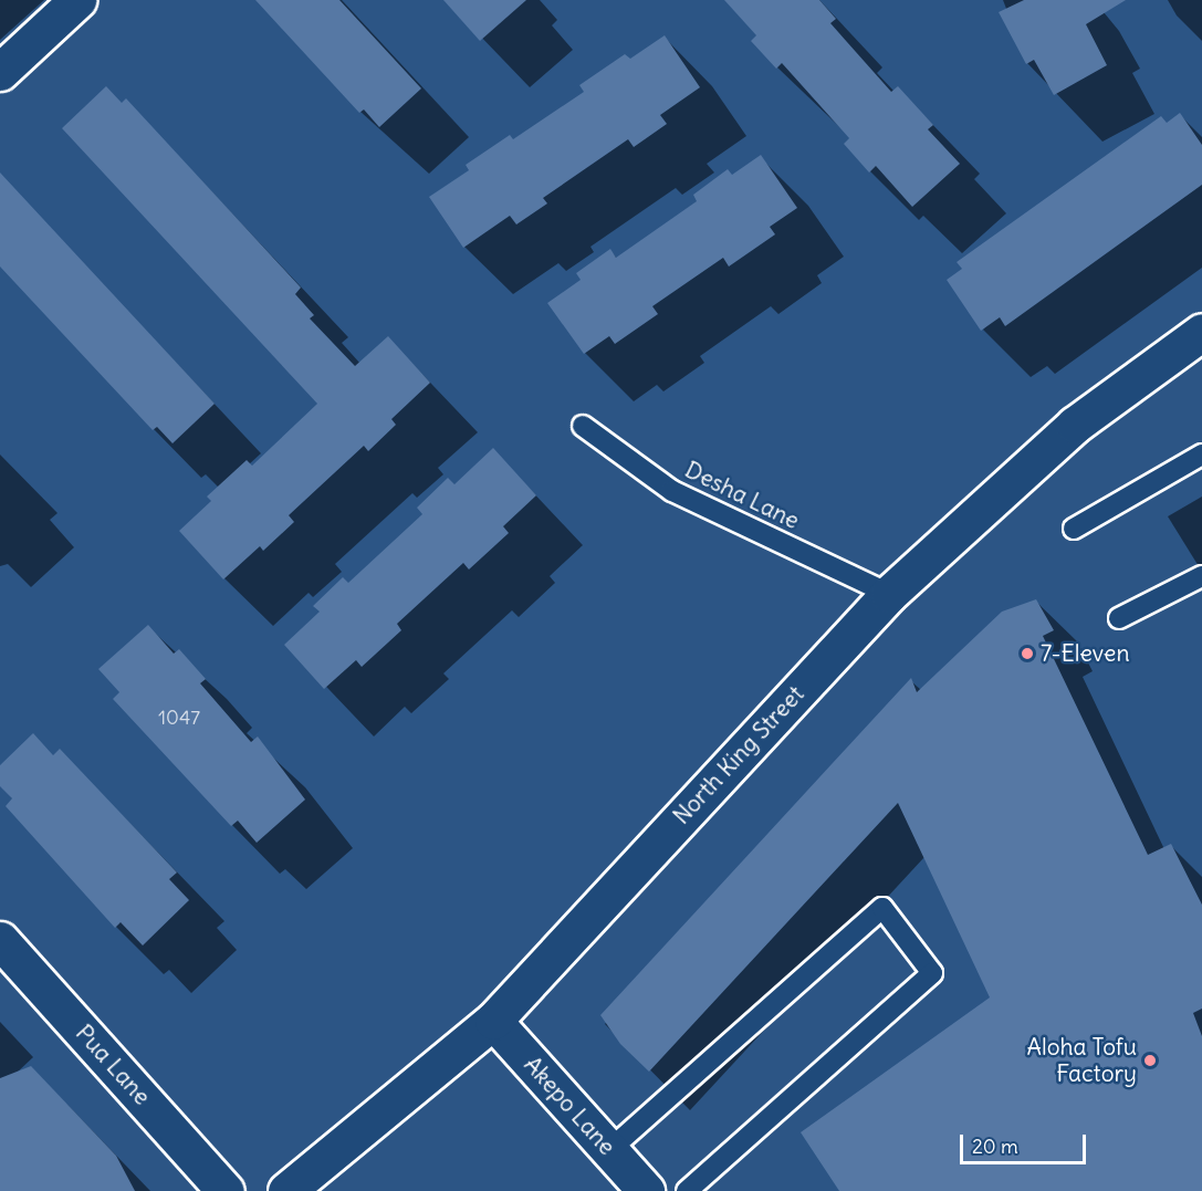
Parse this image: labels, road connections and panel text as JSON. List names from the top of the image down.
{
  "streets": {
    "main road": ["North King Street", "Pua Lane", "Akepo Lane"],
    "lane": ["Desha Lane"]
  },
  "crossings": [
    ["Desha Lane", "North King Street"],
    ["North King Street", "Akepo Lane"]
  ],
  "places": ["7-Eleven", "Aloha Tofu Factory"],
  "house_numbers": ["1047"],
  "scale_bar": "20 m"
}
